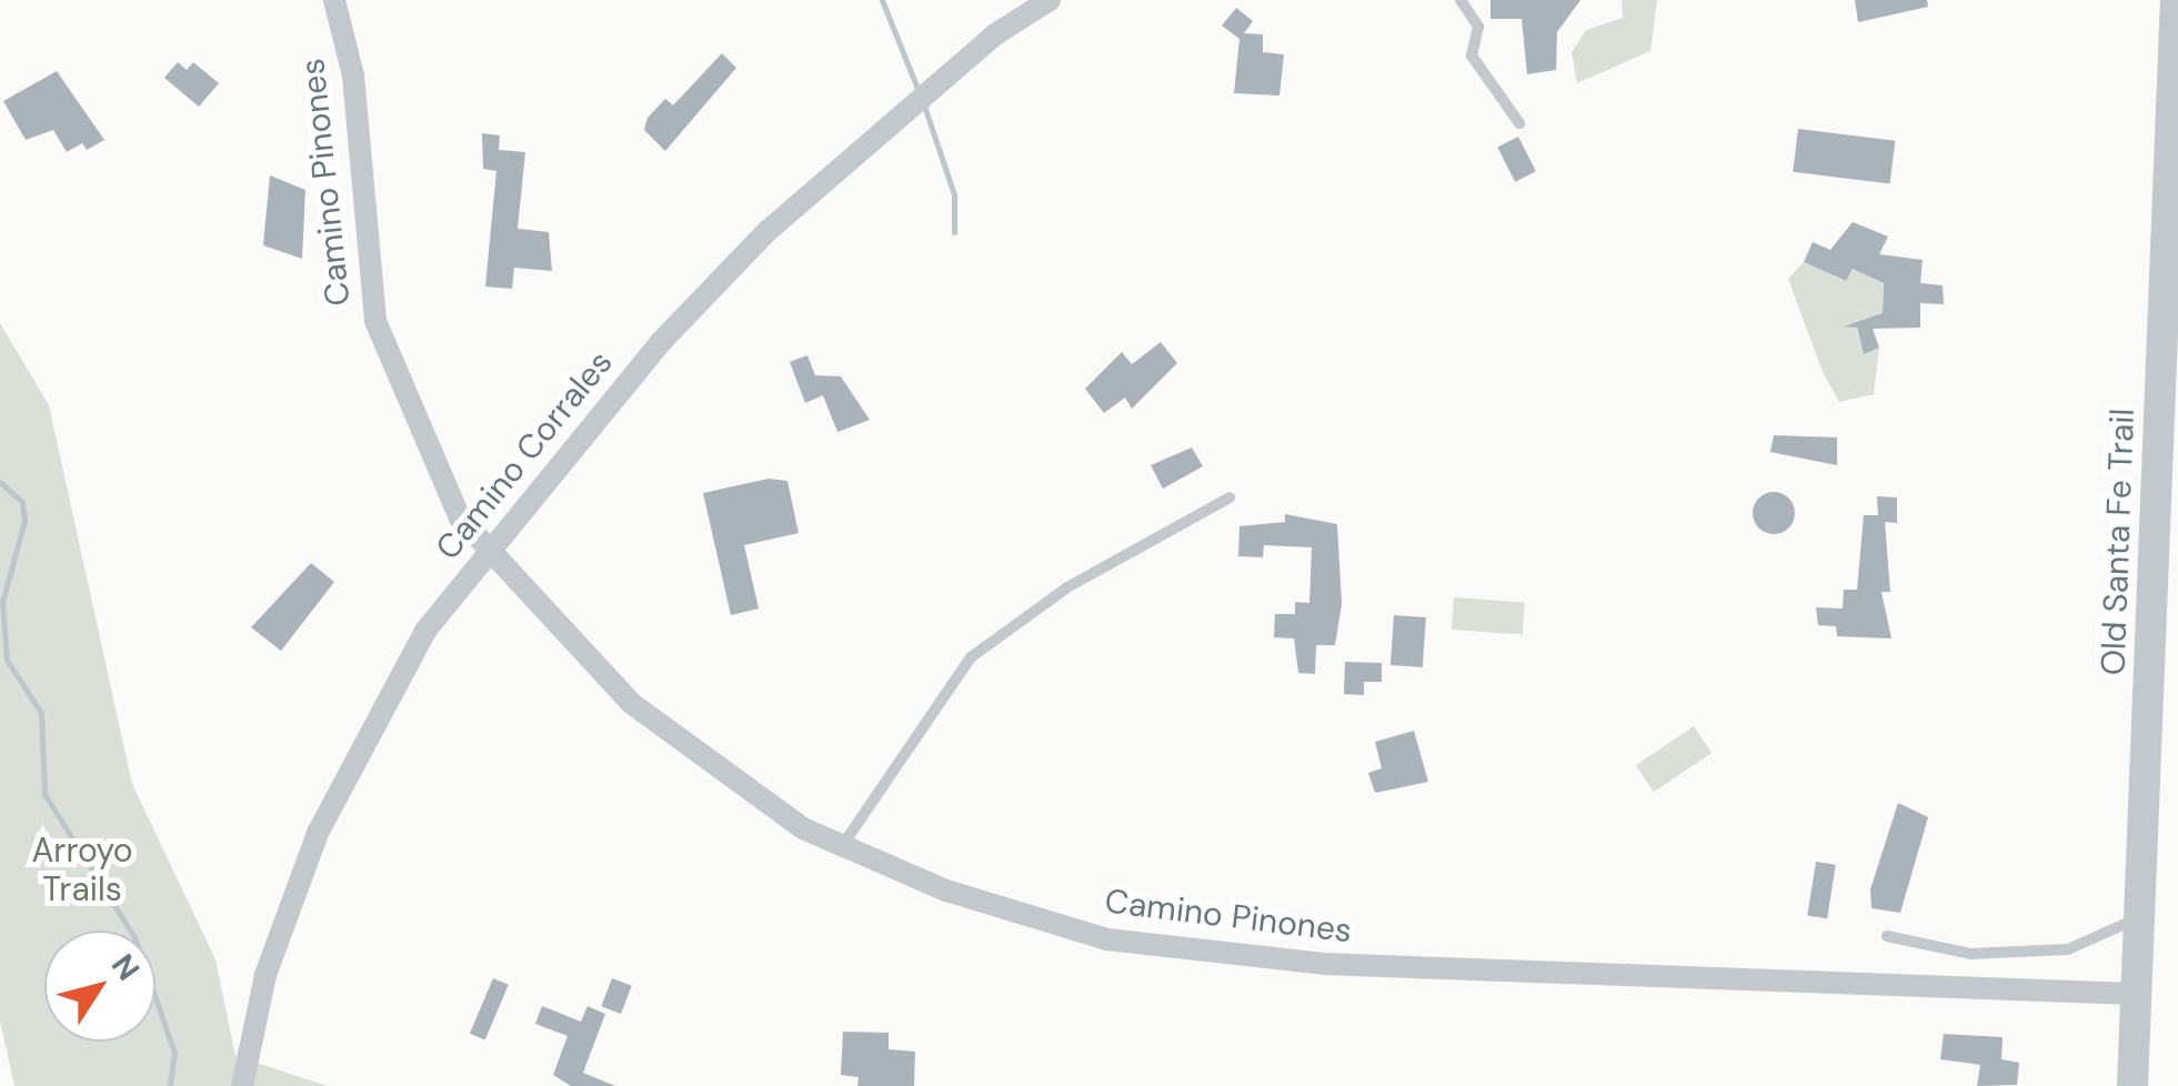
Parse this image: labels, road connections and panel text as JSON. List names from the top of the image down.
{
  "streets": {
    "street": ["Camino Pinones", "Camino Corrales", "Old Santa Fe Trail"]
  },
  "crossings": [
    ["Camino Pinones", "Camino Corrales"],
    ["Camino Pinones", "Old Santa Fe Trail"]
  ],
  "parks": ["Arroyo Trails"],
  "north": "top right"
}
